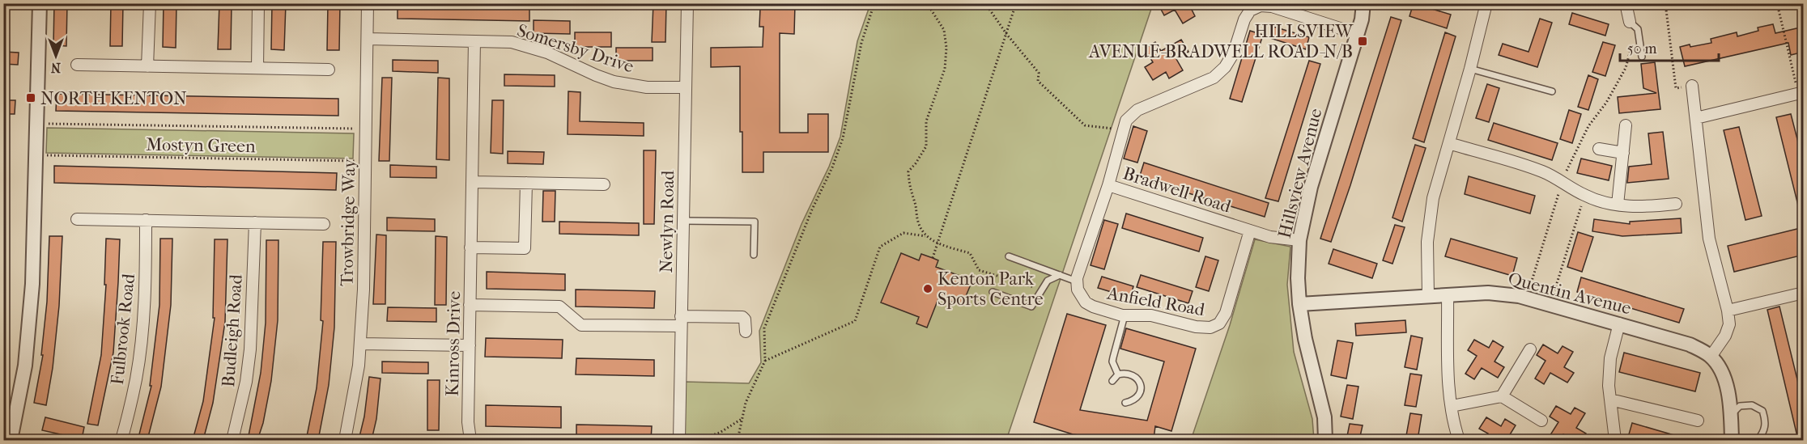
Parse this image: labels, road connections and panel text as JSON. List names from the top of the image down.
{
  "streets": {
    "street": [
      "Somersby Drive",
      "Hillsview Avenue",
      "Bradwell Road",
      "Newlyn Road",
      "Trowbridge Way",
      "Quentin Avenue",
      "Anfield Road",
      "Fulbrook Road",
      "Budleigh Road",
      "Kinross Drive"
    ],
    "path": ["Mostyn Green"]
  },
  "crossings": [
    ["Somersby Drive", "Newlyn Road"],
    ["Somersby Drive", "Trowbridge Way"],
    ["Somersby Drive", "Kinross Drive"],
    ["Mostyn Green", "Trowbridge Way"],
    ["Hillsview Avenue", "Bradwell Road"],
    ["Hillsview Avenue", "Quentin Avenue"],
    ["Bradwell Road", "Anfield Road"]
  ],
  "places": {
    "transit": ["HILLSVIEW AVENUE-BRADWELL ROAD-N/B", "NORTH KENTON"],
    "other": ["Kenton Park Sports Centre"]
  },
  "scale_bar": "50 m",
  "north": "bottom"
}
